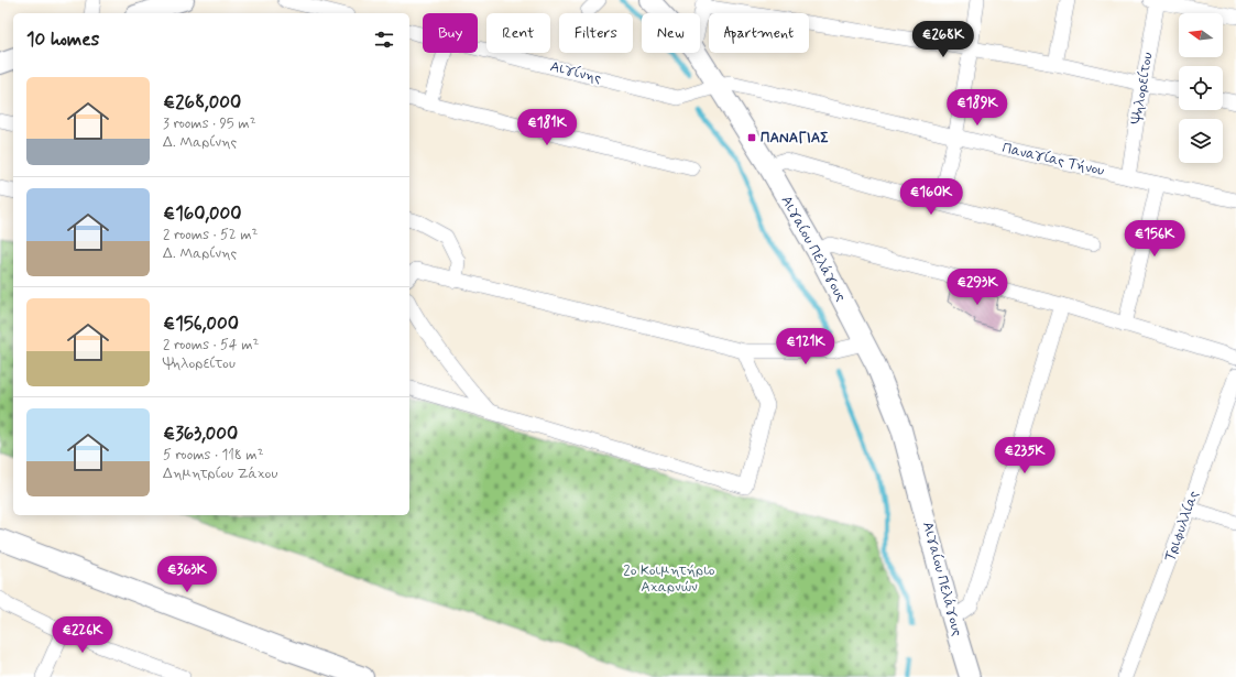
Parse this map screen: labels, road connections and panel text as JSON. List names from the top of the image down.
{
  "streets": {
    "main road": ["Αιγαίου Πελάγους"],
    "street": [
      "Αιγίνης",
      "Ψηλορείτου",
      "Παναγίας Τήνου",
      "Τριφυλλίας"
    ]
  },
  "crossings": [
    ["Αιγίνης", "Παναγίας Τήνου"],
    ["Αιγίνης", "Αιγαίου Πελάγους"],
    ["Ψηλορείτου", "Παναγίας Τήνου"],
    ["Παναγίας Τήνου", "Αιγαίου Πελάγους"]
  ],
  "parks": ["2ο Κοιμητήριο Αχαρνών"],
  "places": {
    "transit": ["ΠΑΝΑΓΙΑΣ"]
  },
  "north": "left",
  "page": {
    "chip": [
      "Buy",
      "Rent",
      "Filters",
      "New",
      "Apartment"
    ],
    "heading": "10 homes",
    "price": [
      "€268K",
      "€189K",
      "€181K",
      "€160K",
      "€156K",
      "€293K",
      "€121K",
      "€235K",
      "€363K",
      "€226K"
    ],
    "list": [
      {
        "name": "€268,000",
        "note": "3 rooms · 95 m² · Δ. Μαρίνης"
      },
      {
        "name": "€160,000",
        "note": "2 rooms · 52 m² · Δ. Μαρίνης"
      },
      {
        "name": "€156,000",
        "note": "2 rooms · 54 m² · Ψηλορείτου"
      },
      {
        "name": "€363,000",
        "note": "5 rooms · 118 m² · Δημητρίου Ζάχου"
      }
    ]
  }
}
